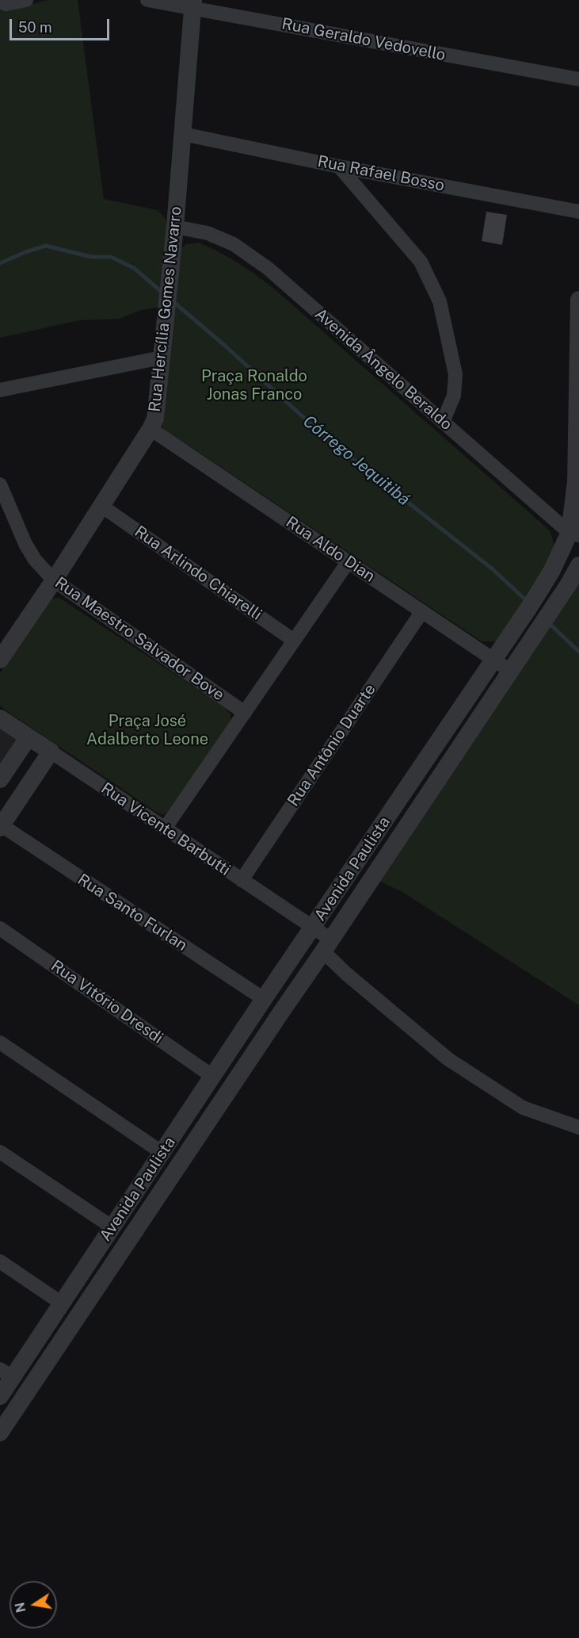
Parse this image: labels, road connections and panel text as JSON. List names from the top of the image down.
{
  "streets": {
    "street": [
      "Rua Geraldo Vedovello",
      "Rua Rafael Bosso",
      "Rua Hercília Gomes Navarro",
      "Avenida Ângelo Beraldo",
      "Rua Aldo Dian",
      "Rua Arlindo Chiarelli",
      "Rua Maestro Salvador Bove",
      "Rua Antônio Duarte",
      "Rua Vicente Barbutti",
      "Avenida Paulista",
      "Rua Santo Furlan",
      "Rua Vitório Dresdi"
    ]
  },
  "crossings": [
    ["Rua Geraldo Vedovello", "Rua Hercília Gomes Navarro"],
    ["Rua Rafael Bosso", "Rua Hercília Gomes Navarro"],
    ["Rua Hercília Gomes Navarro", "Avenida Ângelo Beraldo"],
    ["Rua Hercília Gomes Navarro", "Rua Aldo Dian"],
    ["Rua Hercília Gomes Navarro", "Rua Arlindo Chiarelli"],
    ["Rua Hercília Gomes Navarro", "Rua Maestro Salvador Bove"],
    ["Avenida Ângelo Beraldo", "Avenida Paulista"],
    ["Rua Aldo Dian", "Rua Antônio Duarte"],
    ["Rua Aldo Dian", "Avenida Paulista"],
    ["Rua Antônio Duarte", "Rua Vicente Barbutti"],
    ["Rua Vicente Barbutti", "Avenida Paulista"],
    ["Avenida Paulista", "Rua Santo Furlan"],
    ["Avenida Paulista", "Rua Vitório Dresdi"]
  ],
  "water": ["Córrego Jequitibá"],
  "parks": ["Praça Ronaldo Jonas Franco", "Praça José Adalberto Leone"],
  "scale_bar": "50 m",
  "north": "left"
}
